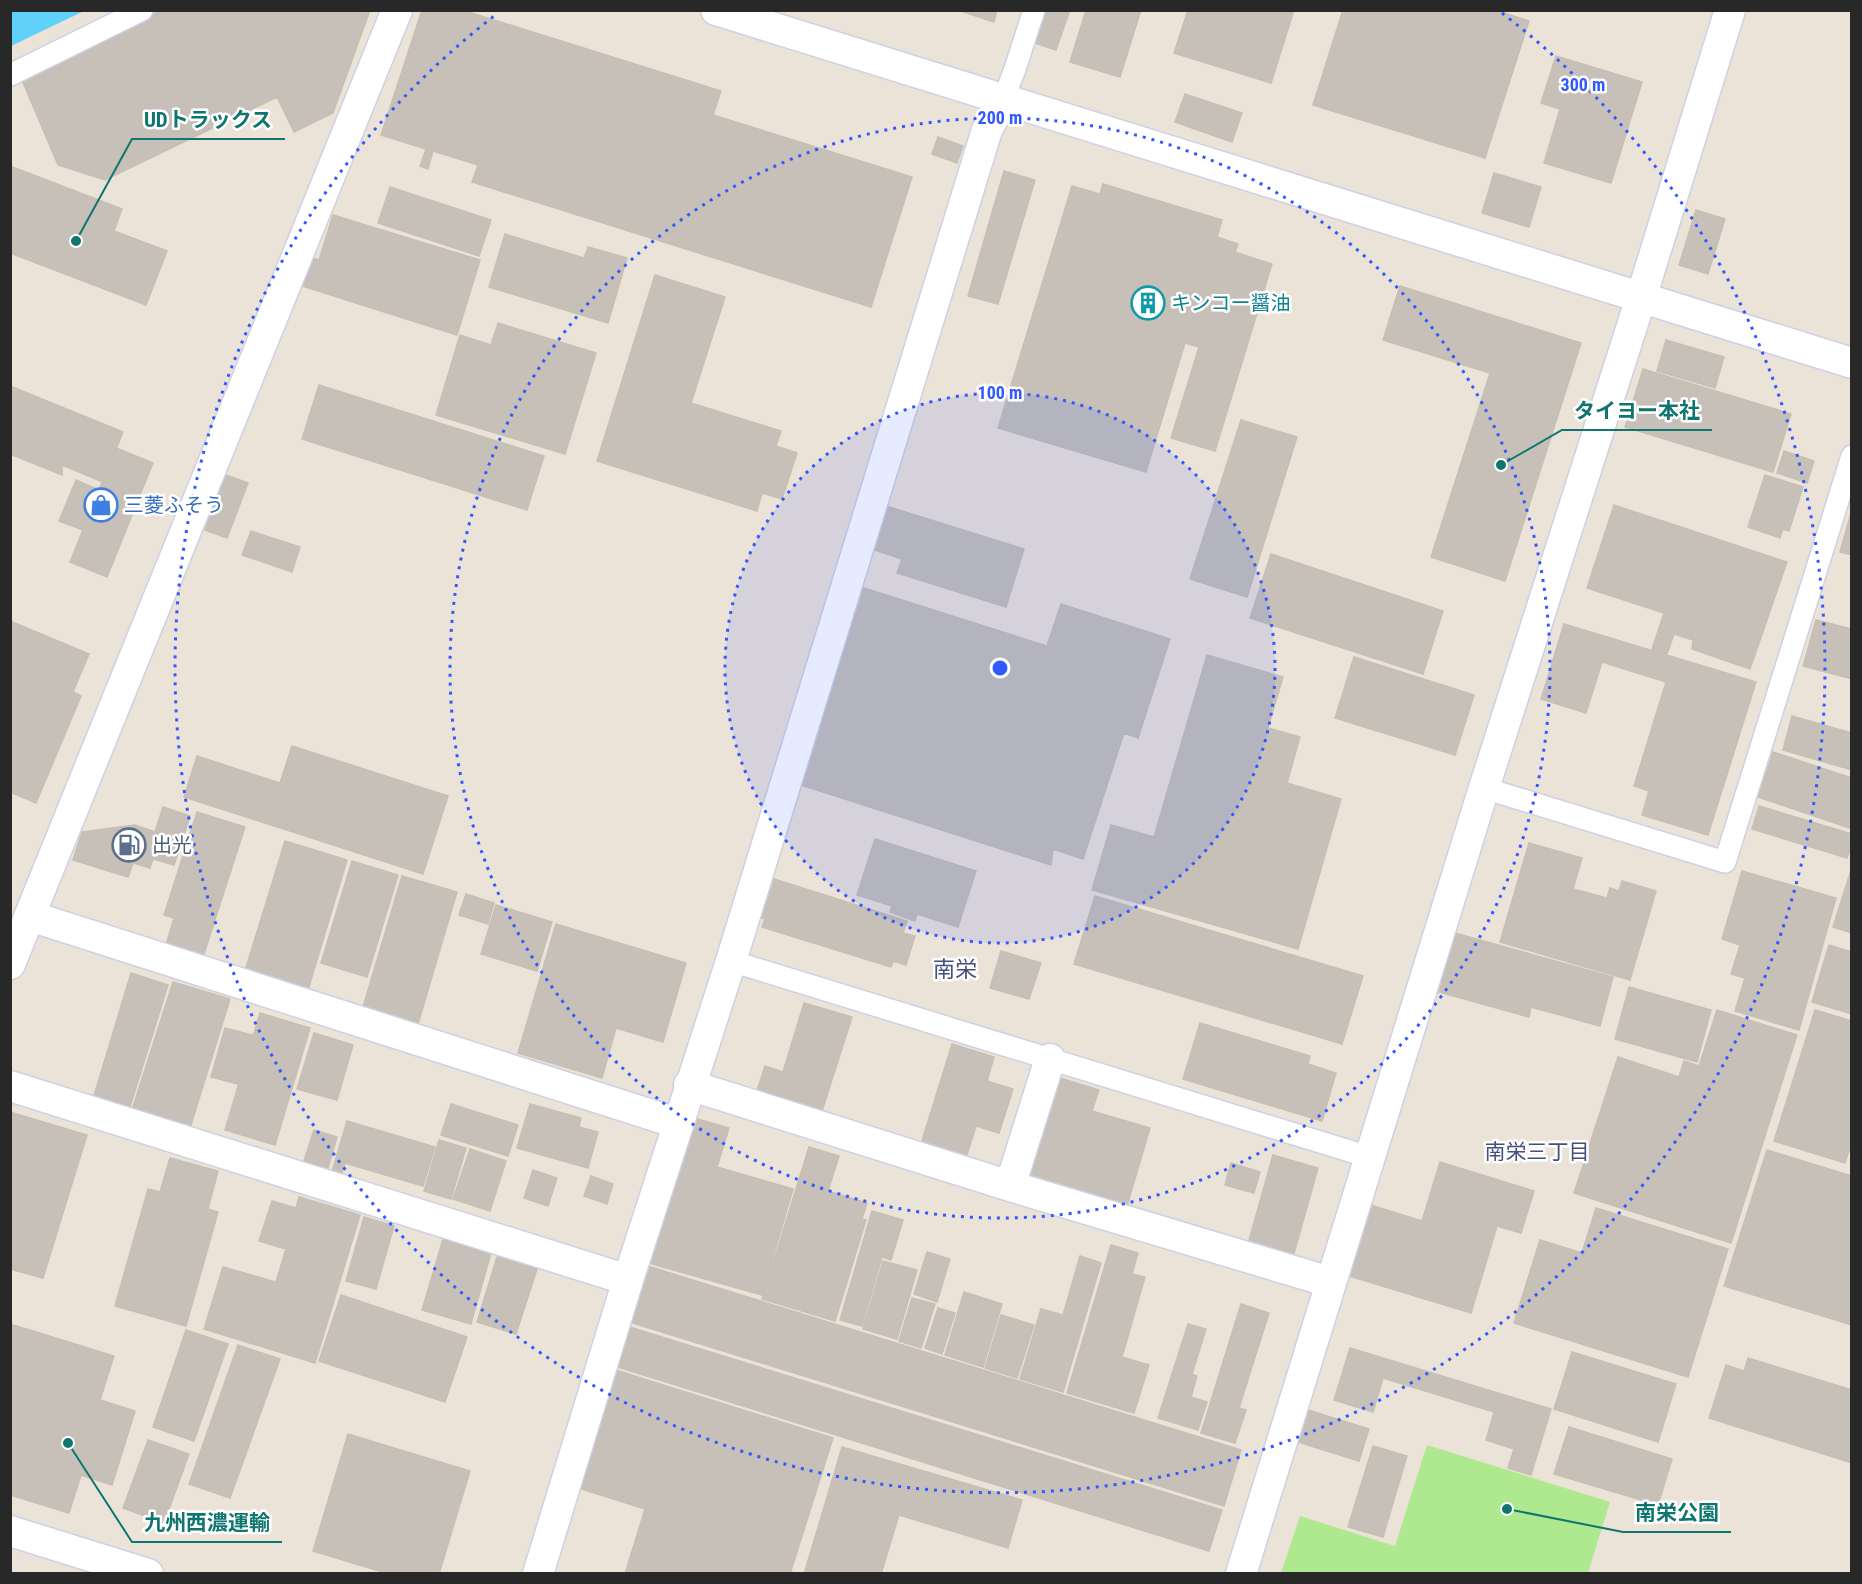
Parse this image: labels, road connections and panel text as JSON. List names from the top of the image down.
{
  "districts": ["南栄", "南栄三丁目"],
  "places": {
    "other": [
      "UDトラックス",
      "タイヨー本社",
      "九州西濃運輸",
      "南栄公園"
    ],
    "building": ["キンコー醤油"],
    "shop": ["三菱ふそう"],
    "fuel station": ["出光"]
  },
  "rings": ["300 m", "200 m", "100 m"]
}
